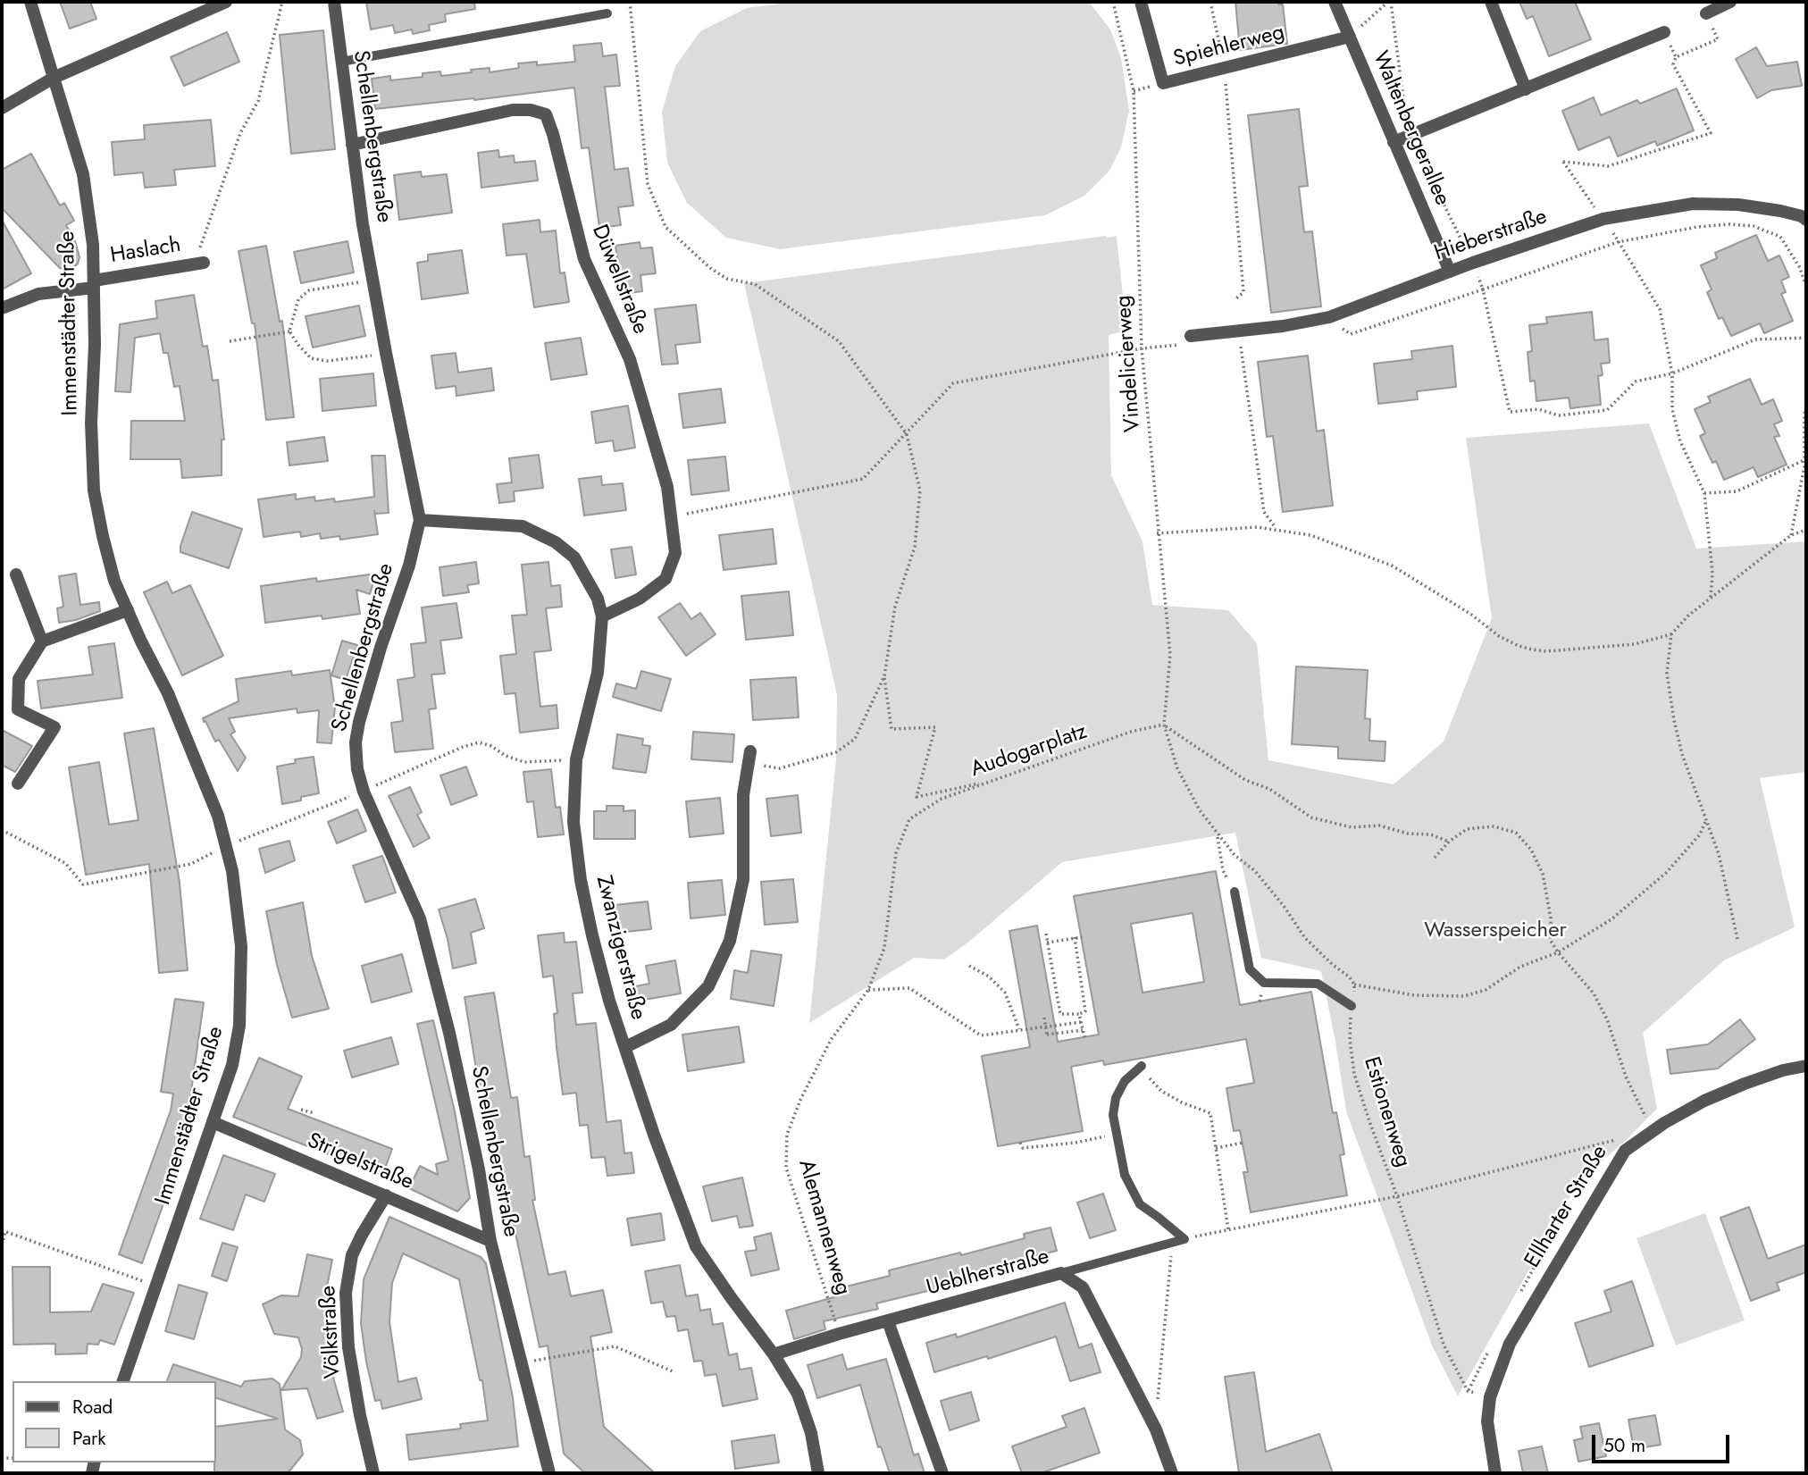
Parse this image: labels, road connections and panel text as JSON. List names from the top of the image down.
{
  "streets": {
    "street": [
      "Spiehlerweg",
      "Waltenbergerallee",
      "Schellenbergstraße",
      "Hieberstraße",
      "Haslach",
      "Düwellstraße",
      "Immenstädter Straße",
      "Zwanzigerstraße",
      "Strigelstraße",
      "Ellharter Straße",
      "Ueblherstraße",
      "Völkstraße"
    ],
    "path": [
      "Vindelicierweg",
      "Audogarplatz",
      "Estionenweg",
      "Alemannenweg"
    ]
  },
  "crossings": [
    ["Spiehlerweg", "Waltenbergerallee"],
    ["Waltenbergerallee", "Hieberstraße"],
    ["Schellenbergstraße", "Düwellstraße"],
    ["Schellenbergstraße", "Zwanzigerstraße"],
    ["Schellenbergstraße", "Strigelstraße"],
    ["Haslach", "Immenstädter Straße"],
    ["Düwellstraße", "Zwanzigerstraße"],
    ["Immenstädter Straße", "Strigelstraße"],
    ["Vindelicierweg", "Audogarplatz"],
    ["Audogarplatz", "Alemannenweg"],
    ["Zwanzigerstraße", "Ueblherstraße"],
    ["Estionenweg", "Ellharter Straße"],
    ["Strigelstraße", "Völkstraße"],
    ["Alemannenweg", "Ueblherstraße"]
  ],
  "parks": ["Wasserspeicher"],
  "legend": ["Road", "Park"],
  "scale_bar": "50 m"
}
